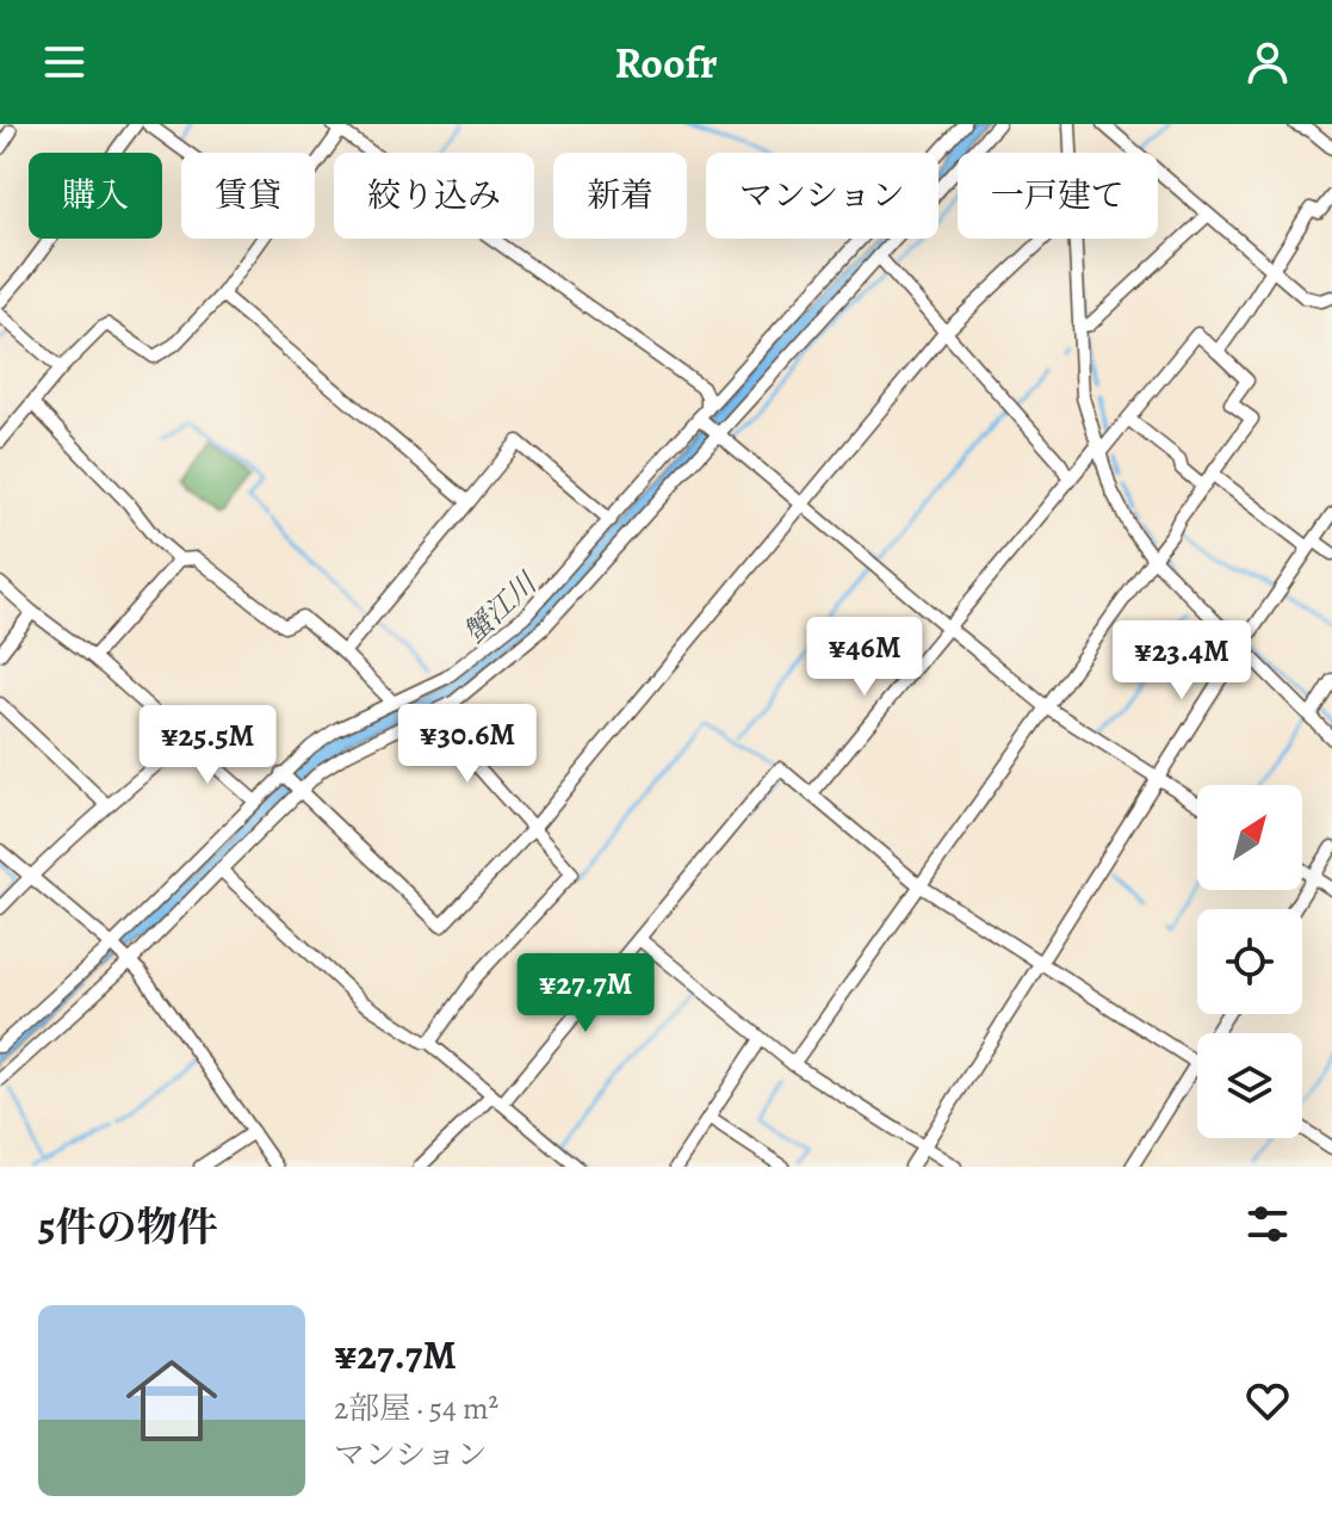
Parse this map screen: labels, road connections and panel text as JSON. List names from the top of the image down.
{
  "water": ["蟹江川"],
  "north": "top right",
  "page": {
    "header": "Roofr",
    "chip": [
      "購入",
      "賃貸",
      "絞り込み",
      "新着",
      "マンション",
      "一戸建て"
    ],
    "price": [
      "¥46M",
      "¥23.4M",
      "¥30.6M",
      "¥25.5M",
      "¥27.7M"
    ],
    "heading": "5件の物件",
    "list": [
      {
        "name": "¥27.7M",
        "note": "2部屋 · 54 m² · マンション"
      }
    ]
  }
}
